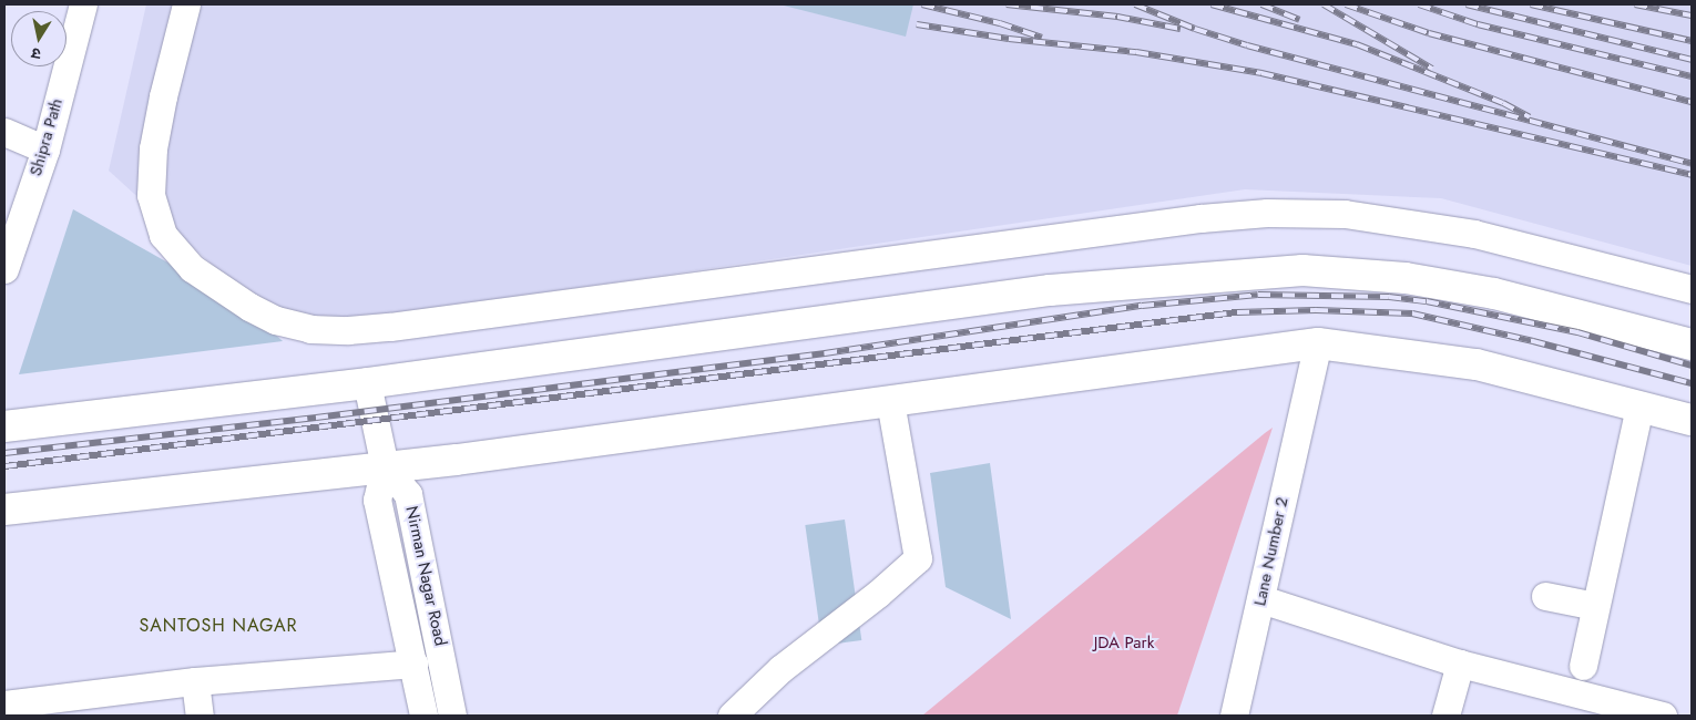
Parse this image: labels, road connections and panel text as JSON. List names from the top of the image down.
{
  "streets": {
    "street": ["Shipra Path", "Lane Number 2", "Nirman Nagar Road"]
  },
  "districts": ["SANTOSH NAGAR"],
  "parks": ["JDA Park"],
  "north": "bottom"
}
